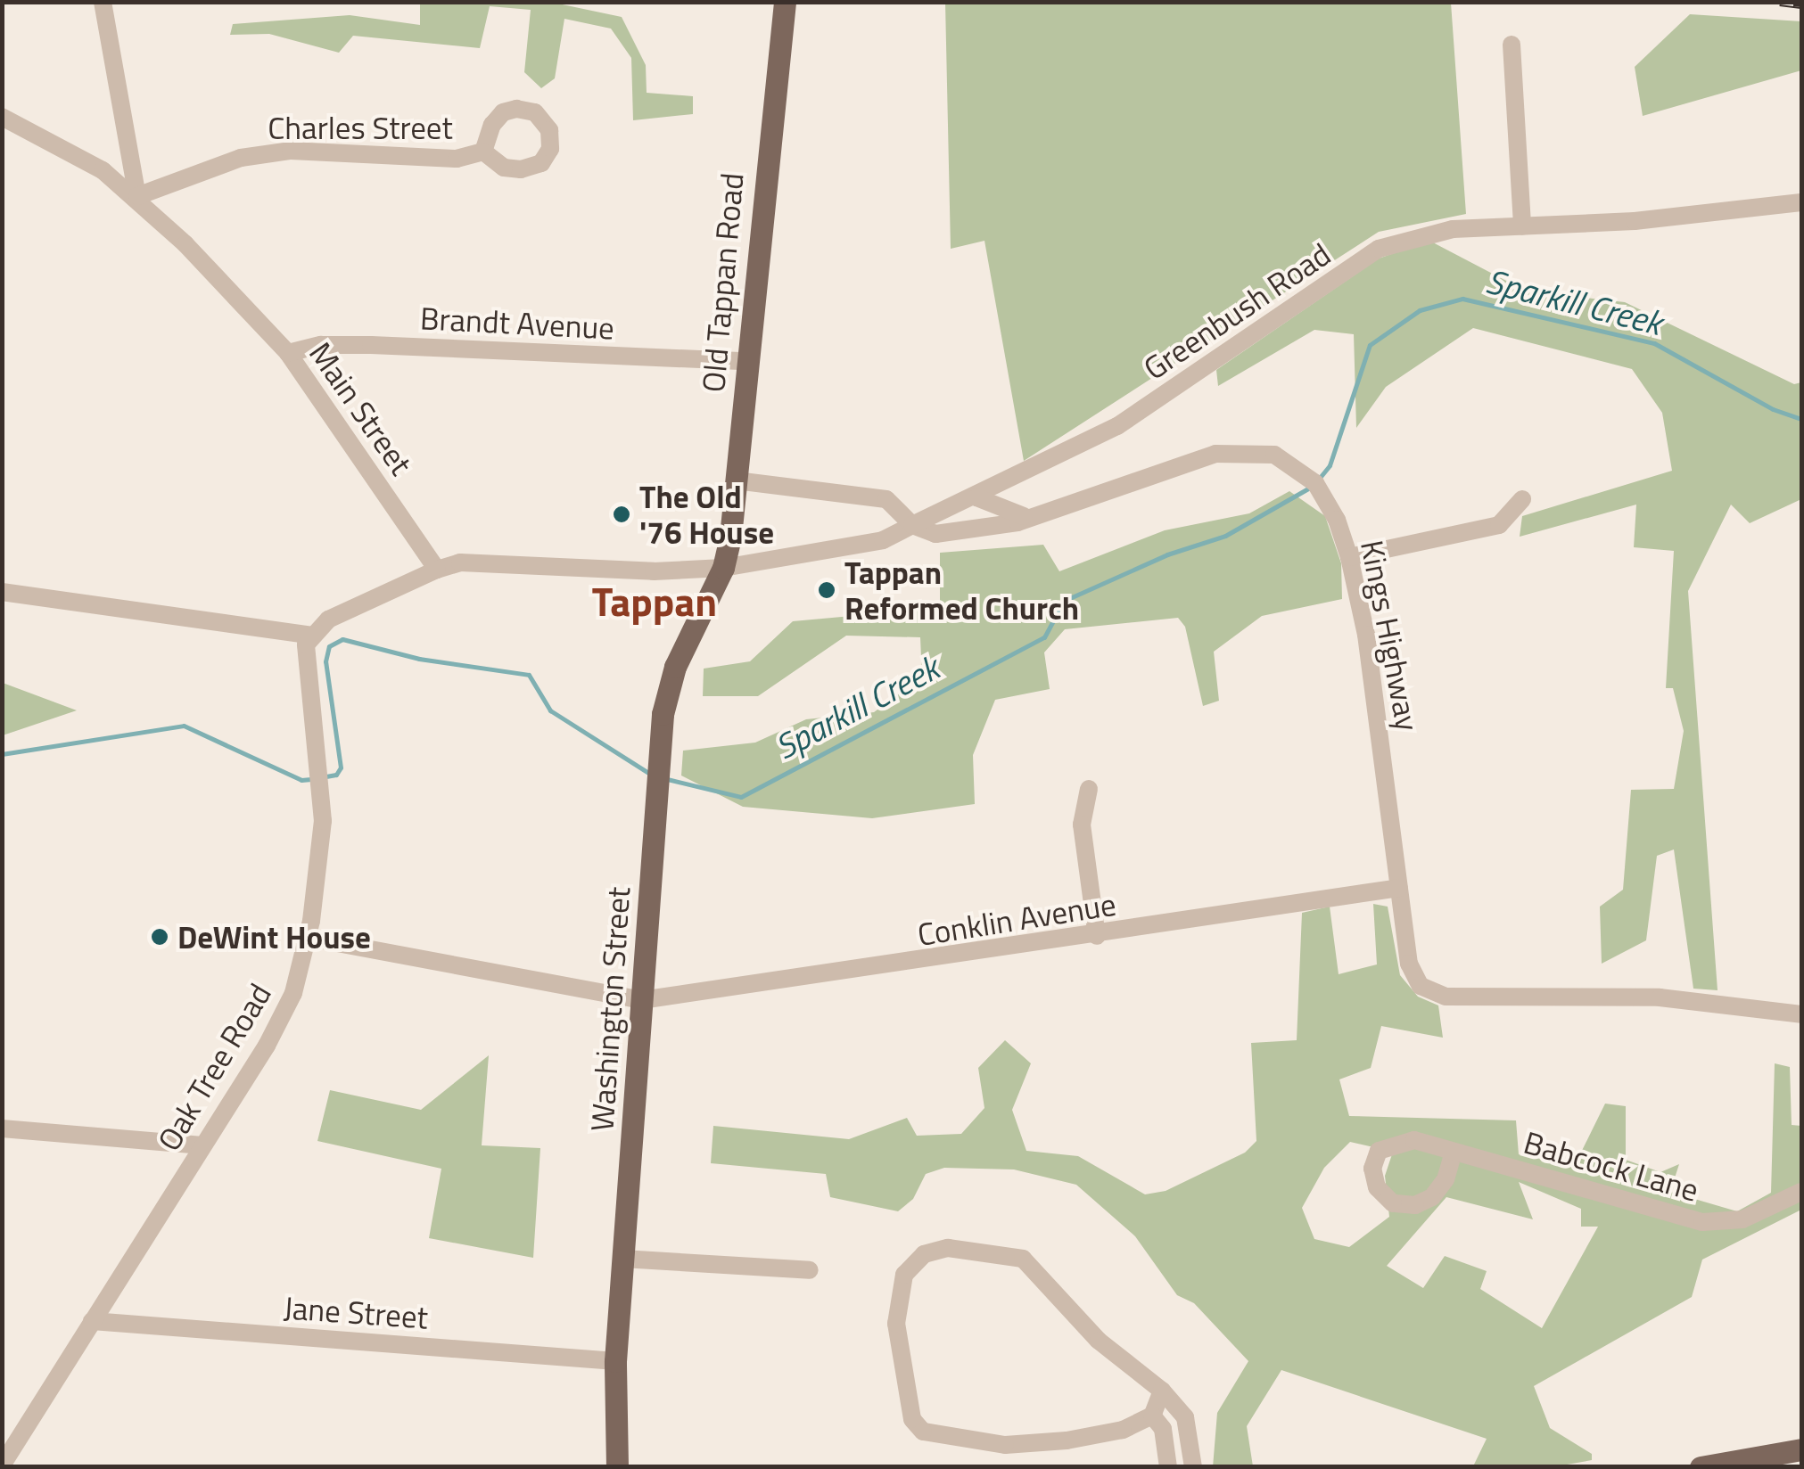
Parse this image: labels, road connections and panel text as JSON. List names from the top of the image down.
{
  "streets": {
    "main road": ["Old Tappan Road", "Washington Street"],
    "street": [
      "Charles Street",
      "Greenbush Road",
      "Brandt Avenue",
      "Main Street",
      "Kings Highway",
      "Conklin Avenue",
      "Oak Tree Road",
      "Babcock Lane",
      "Jane Street"
    ]
  },
  "crossings": [
    ["Charles Street", "Main Street"],
    ["Old Tappan Road", "Brandt Avenue"],
    ["Old Tappan Road", "Washington Street"],
    ["Greenbush Road", "Kings Highway"],
    ["Brandt Avenue", "Main Street"],
    ["Kings Highway", "Conklin Avenue"],
    ["Conklin Avenue", "Washington Street"],
    ["Conklin Avenue", "Oak Tree Road"],
    ["Washington Street", "Jane Street"],
    ["Oak Tree Road", "Jane Street"]
  ],
  "districts": ["Tappan"],
  "water": ["Sparkill Creek"],
  "places": ["The Old '76 House", "Tappan Reformed Church", "DeWint House"]
}
